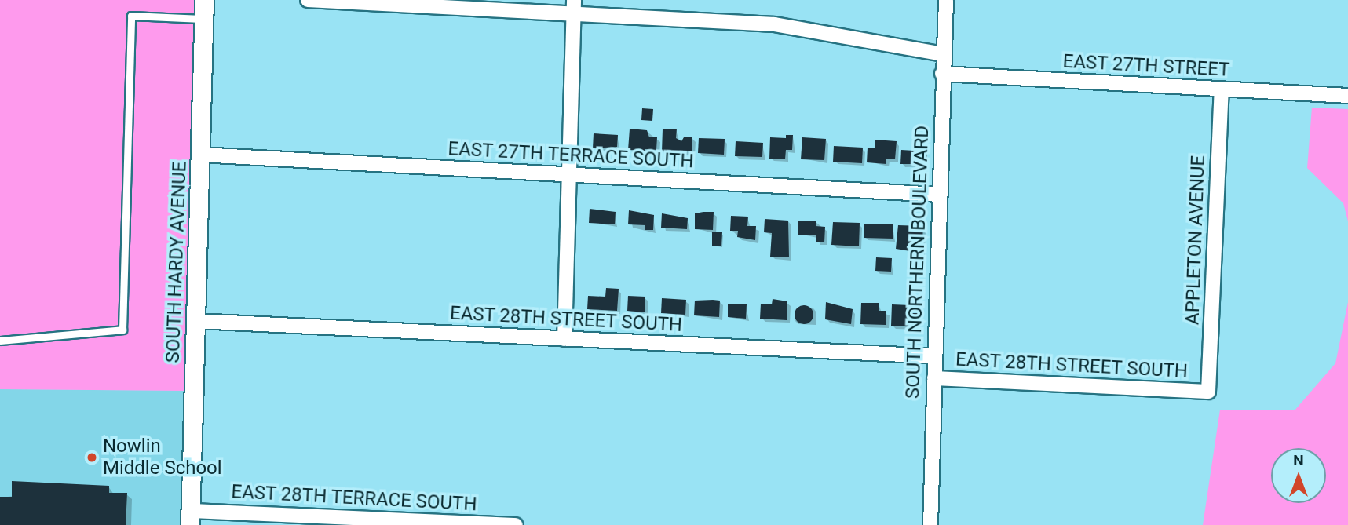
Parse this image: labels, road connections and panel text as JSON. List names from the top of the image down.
{
  "streets": {
    "street": [
      "EAST 27TH STREET",
      "EAST 27TH TERRACE SOUTH",
      "APPLETON AVENUE",
      "SOUTH HARDY AVENUE",
      "SOUTH NORTHERN BOULEVARD",
      "EAST 28TH STREET SOUTH",
      "EAST 28TH TERRACE SOUTH"
    ]
  },
  "crossings": [
    ["EAST 27TH STREET", "APPLETON AVENUE"],
    ["EAST 27TH STREET", "SOUTH NORTHERN BOULEVARD"],
    ["EAST 27TH TERRACE SOUTH", "SOUTH HARDY AVENUE"],
    ["EAST 27TH TERRACE SOUTH", "SOUTH NORTHERN BOULEVARD"],
    ["APPLETON AVENUE", "EAST 28TH STREET SOUTH"],
    ["SOUTH HARDY AVENUE", "EAST 28TH STREET SOUTH"],
    ["SOUTH HARDY AVENUE", "EAST 28TH TERRACE SOUTH"],
    ["SOUTH NORTHERN BOULEVARD", "EAST 28TH STREET SOUTH"]
  ],
  "places": ["Nowlin Middle School"],
  "north": "top"
}
